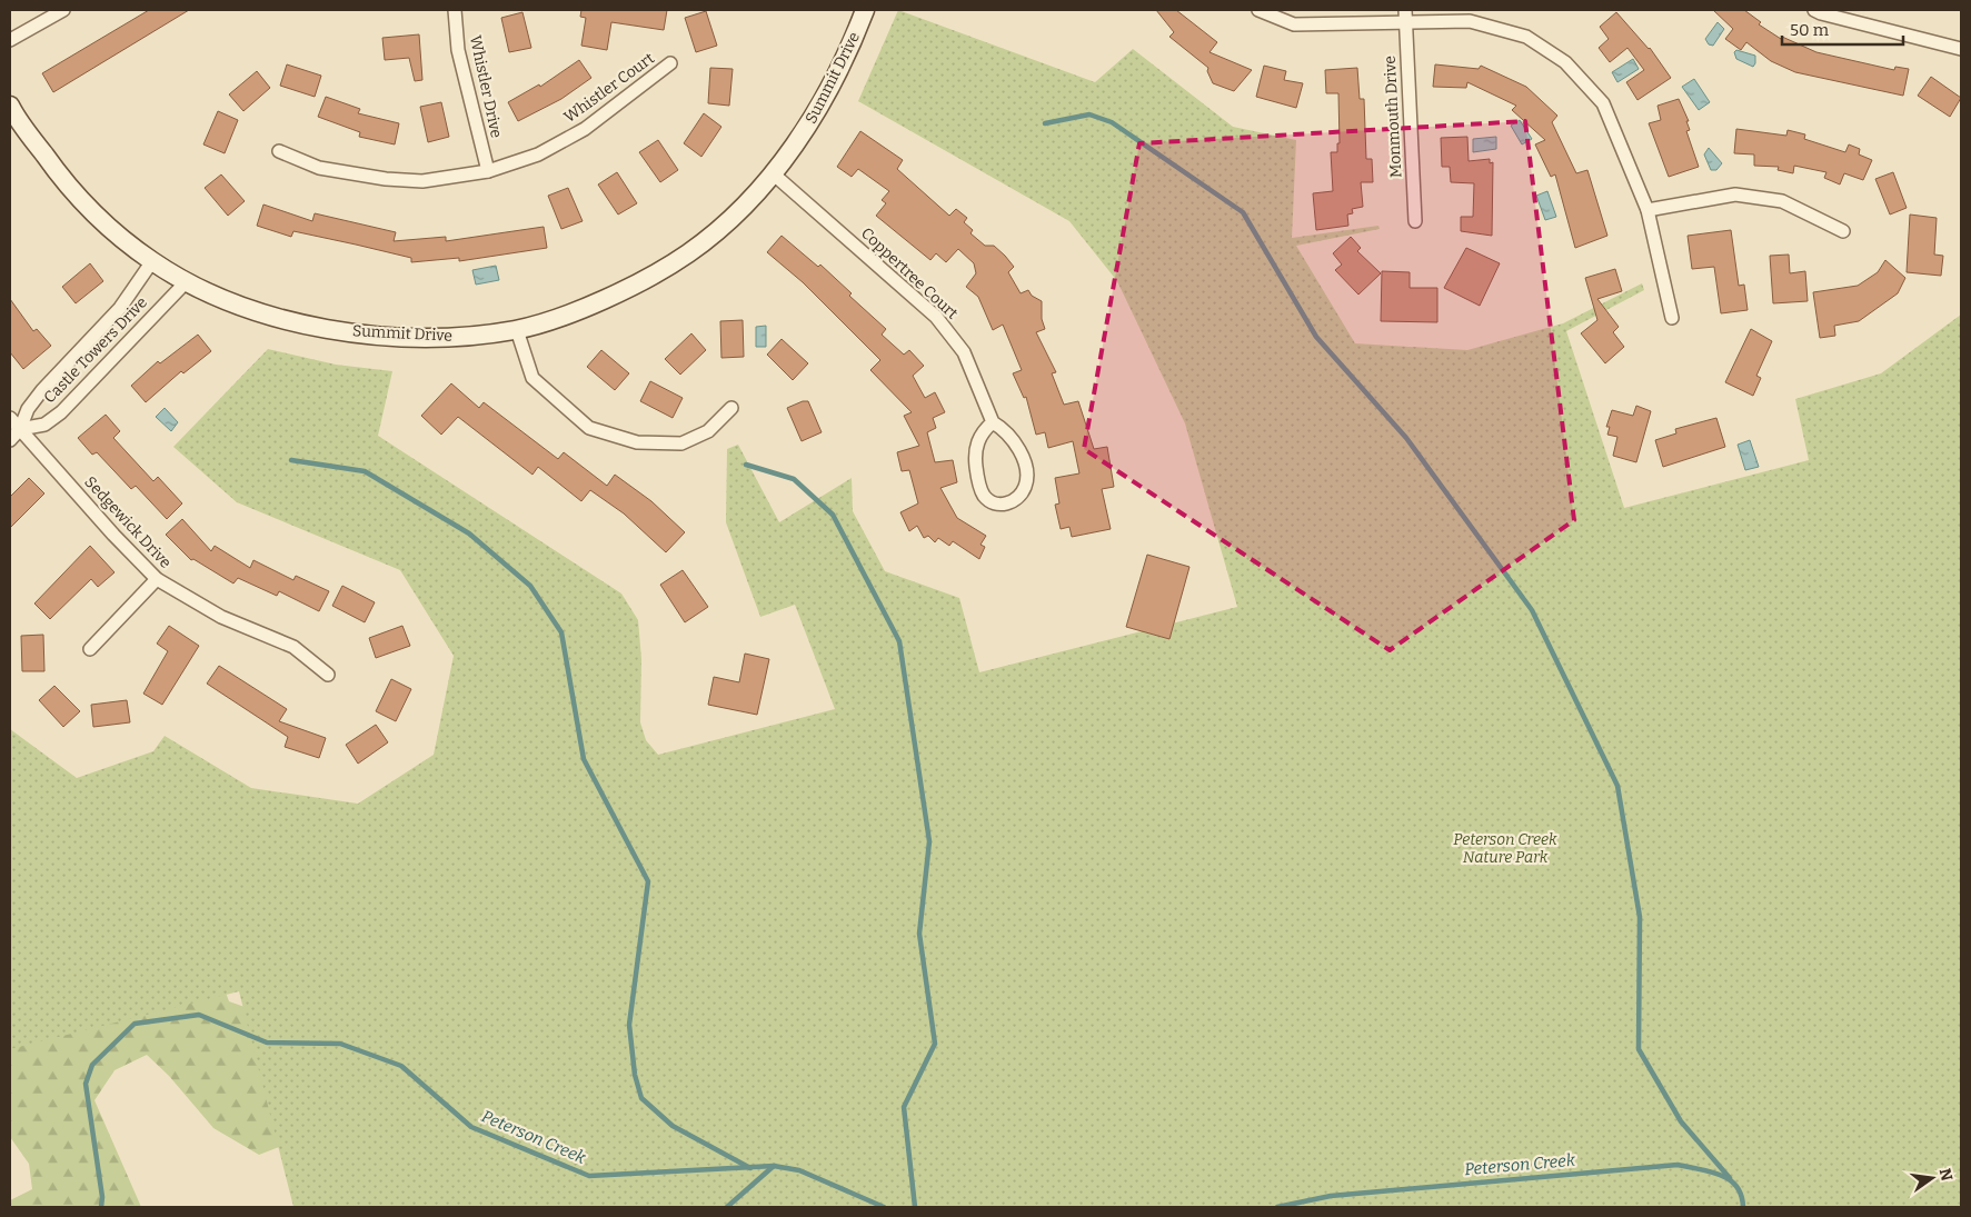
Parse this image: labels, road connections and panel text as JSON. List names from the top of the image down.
{
  "streets": {
    "main road": ["Summit Drive"],
    "street": [
      "Whistler Drive",
      "Whistler Court",
      "Monmouth Drive",
      "Coppertree Court",
      "Castle Towers Drive",
      "Sedgewick Drive"
    ]
  },
  "crossings": [
    ["Summit Drive", "Coppertree Court"],
    ["Summit Drive", "Castle Towers Drive"],
    ["Whistler Drive", "Whistler Court"],
    ["Castle Towers Drive", "Sedgewick Drive"]
  ],
  "water": ["Peterson Creek"],
  "parks": ["Peterson Creek Nature Park"],
  "scale_bar": "50 m",
  "north": "right"
}
